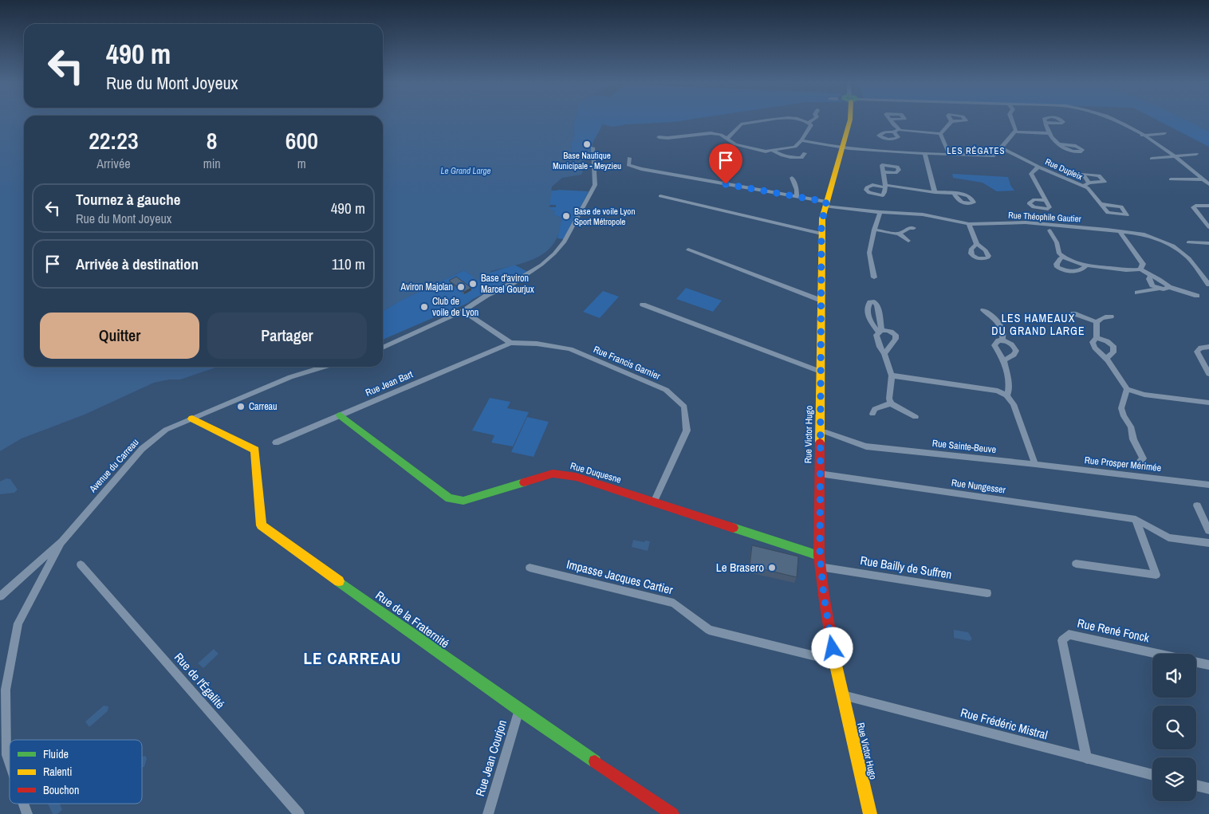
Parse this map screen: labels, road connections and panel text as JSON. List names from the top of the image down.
{
  "streets": {
    "street": [
      "Rue Dupleix",
      "Rue Théophile Gautier",
      "Rue Francis Garnier",
      "Rue Jean Bart",
      "Rue Victor Hugo",
      "Rue Sainte-Beuve",
      "Rue Prosper Mérimée",
      "Avenue du Carreau",
      "Rue Duquesne",
      "Rue Nungesser",
      "Rue Bailly de Suffren",
      "Impasse Jacques Cartier",
      "Rue de la Fraternité",
      "Rue René Fonck",
      "Rue de l'Égalité",
      "Rue Frédéric Mistral",
      "Rue Jean Courjon"
    ]
  },
  "crossings": [
    ["Rue Dupleix", "Rue Victor Hugo"],
    ["Rue Francis Garnier", "Rue Jean Bart"],
    ["Rue Francis Garnier", "Rue Duquesne"],
    ["Rue Jean Bart", "Rue Duquesne"],
    ["Rue Victor Hugo", "Rue Sainte-Beuve"],
    ["Rue Victor Hugo", "Rue Duquesne"],
    ["Rue Victor Hugo", "Rue Nungesser"],
    ["Rue Victor Hugo", "Rue Bailly de Suffren"],
    ["Rue Victor Hugo", "Impasse Jacques Cartier"],
    ["Rue Victor Hugo", "Rue Frédéric Mistral"],
    ["Rue Sainte-Beuve", "Rue Prosper Mérimée"],
    ["Avenue du Carreau", "Rue de la Fraternité"],
    ["Rue de la Fraternité", "Rue Jean Courjon"],
    ["Rue René Fonck", "Rue Frédéric Mistral"]
  ],
  "districts": ["LES RÉGATES", "LES HAMEAUX DU GRAND LARGE", "LE CARREAU"],
  "water": ["Le Grand Large"],
  "places": [
    "Base Nautique Municipale - Meyzieu",
    "Base de voile Lyon Sport Métropole",
    "Base d'aviron Marcel Gourjux",
    "Aviron Majolan",
    "Club de voile de Lyon",
    "Carreau",
    "Le Brasero"
  ],
  "legend": ["Fluide", "Ralenti", "Bouchon"],
  "page": {
    "turn": ["490 m", "Rue du Mont Joyeux"],
    "eta": [
      "22:23",
      "Arrivée",
      "8",
      "min",
      "600",
      "m"
    ],
    "list": [
      {
        "name": "Tournez à gauche",
        "note": "Rue du Mont Joyeux",
        "value": "490 m"
      },
      {
        "name": "Arrivée à destination",
        "value": "110 m"
      }
    ],
    "buttons": ["Quitter", "Partager"]
  }
}
